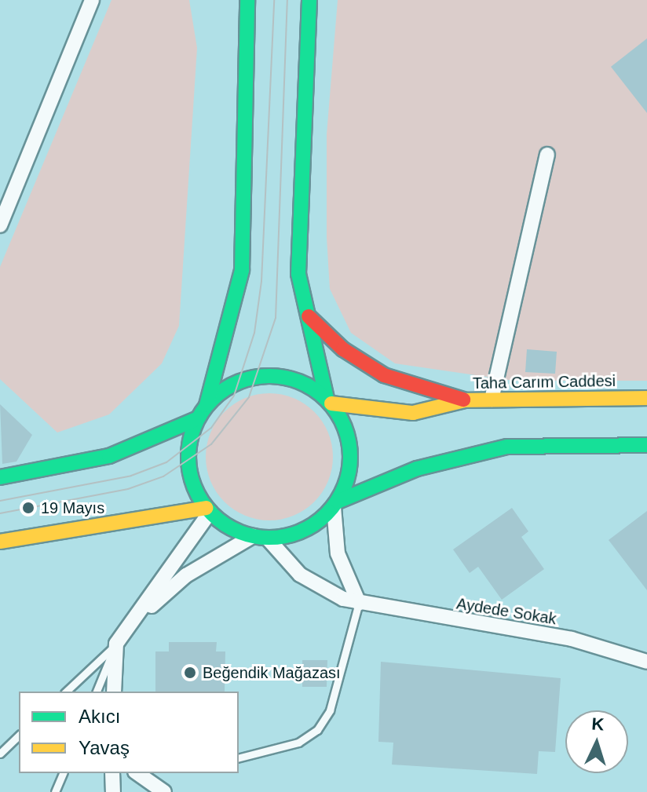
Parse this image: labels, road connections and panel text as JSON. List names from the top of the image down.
{
  "streets": {
    "main road": ["Taha Carım Caddesi"],
    "street": ["Aydede Sokak"]
  },
  "crossings": [
    ["Taha Carım Caddesi", "Aydede Sokak"]
  ],
  "places": ["19 Mayıs", "Beğendik Mağazası"],
  "legend": ["Akıcı", "Yavaş"],
  "north": "top"
}
